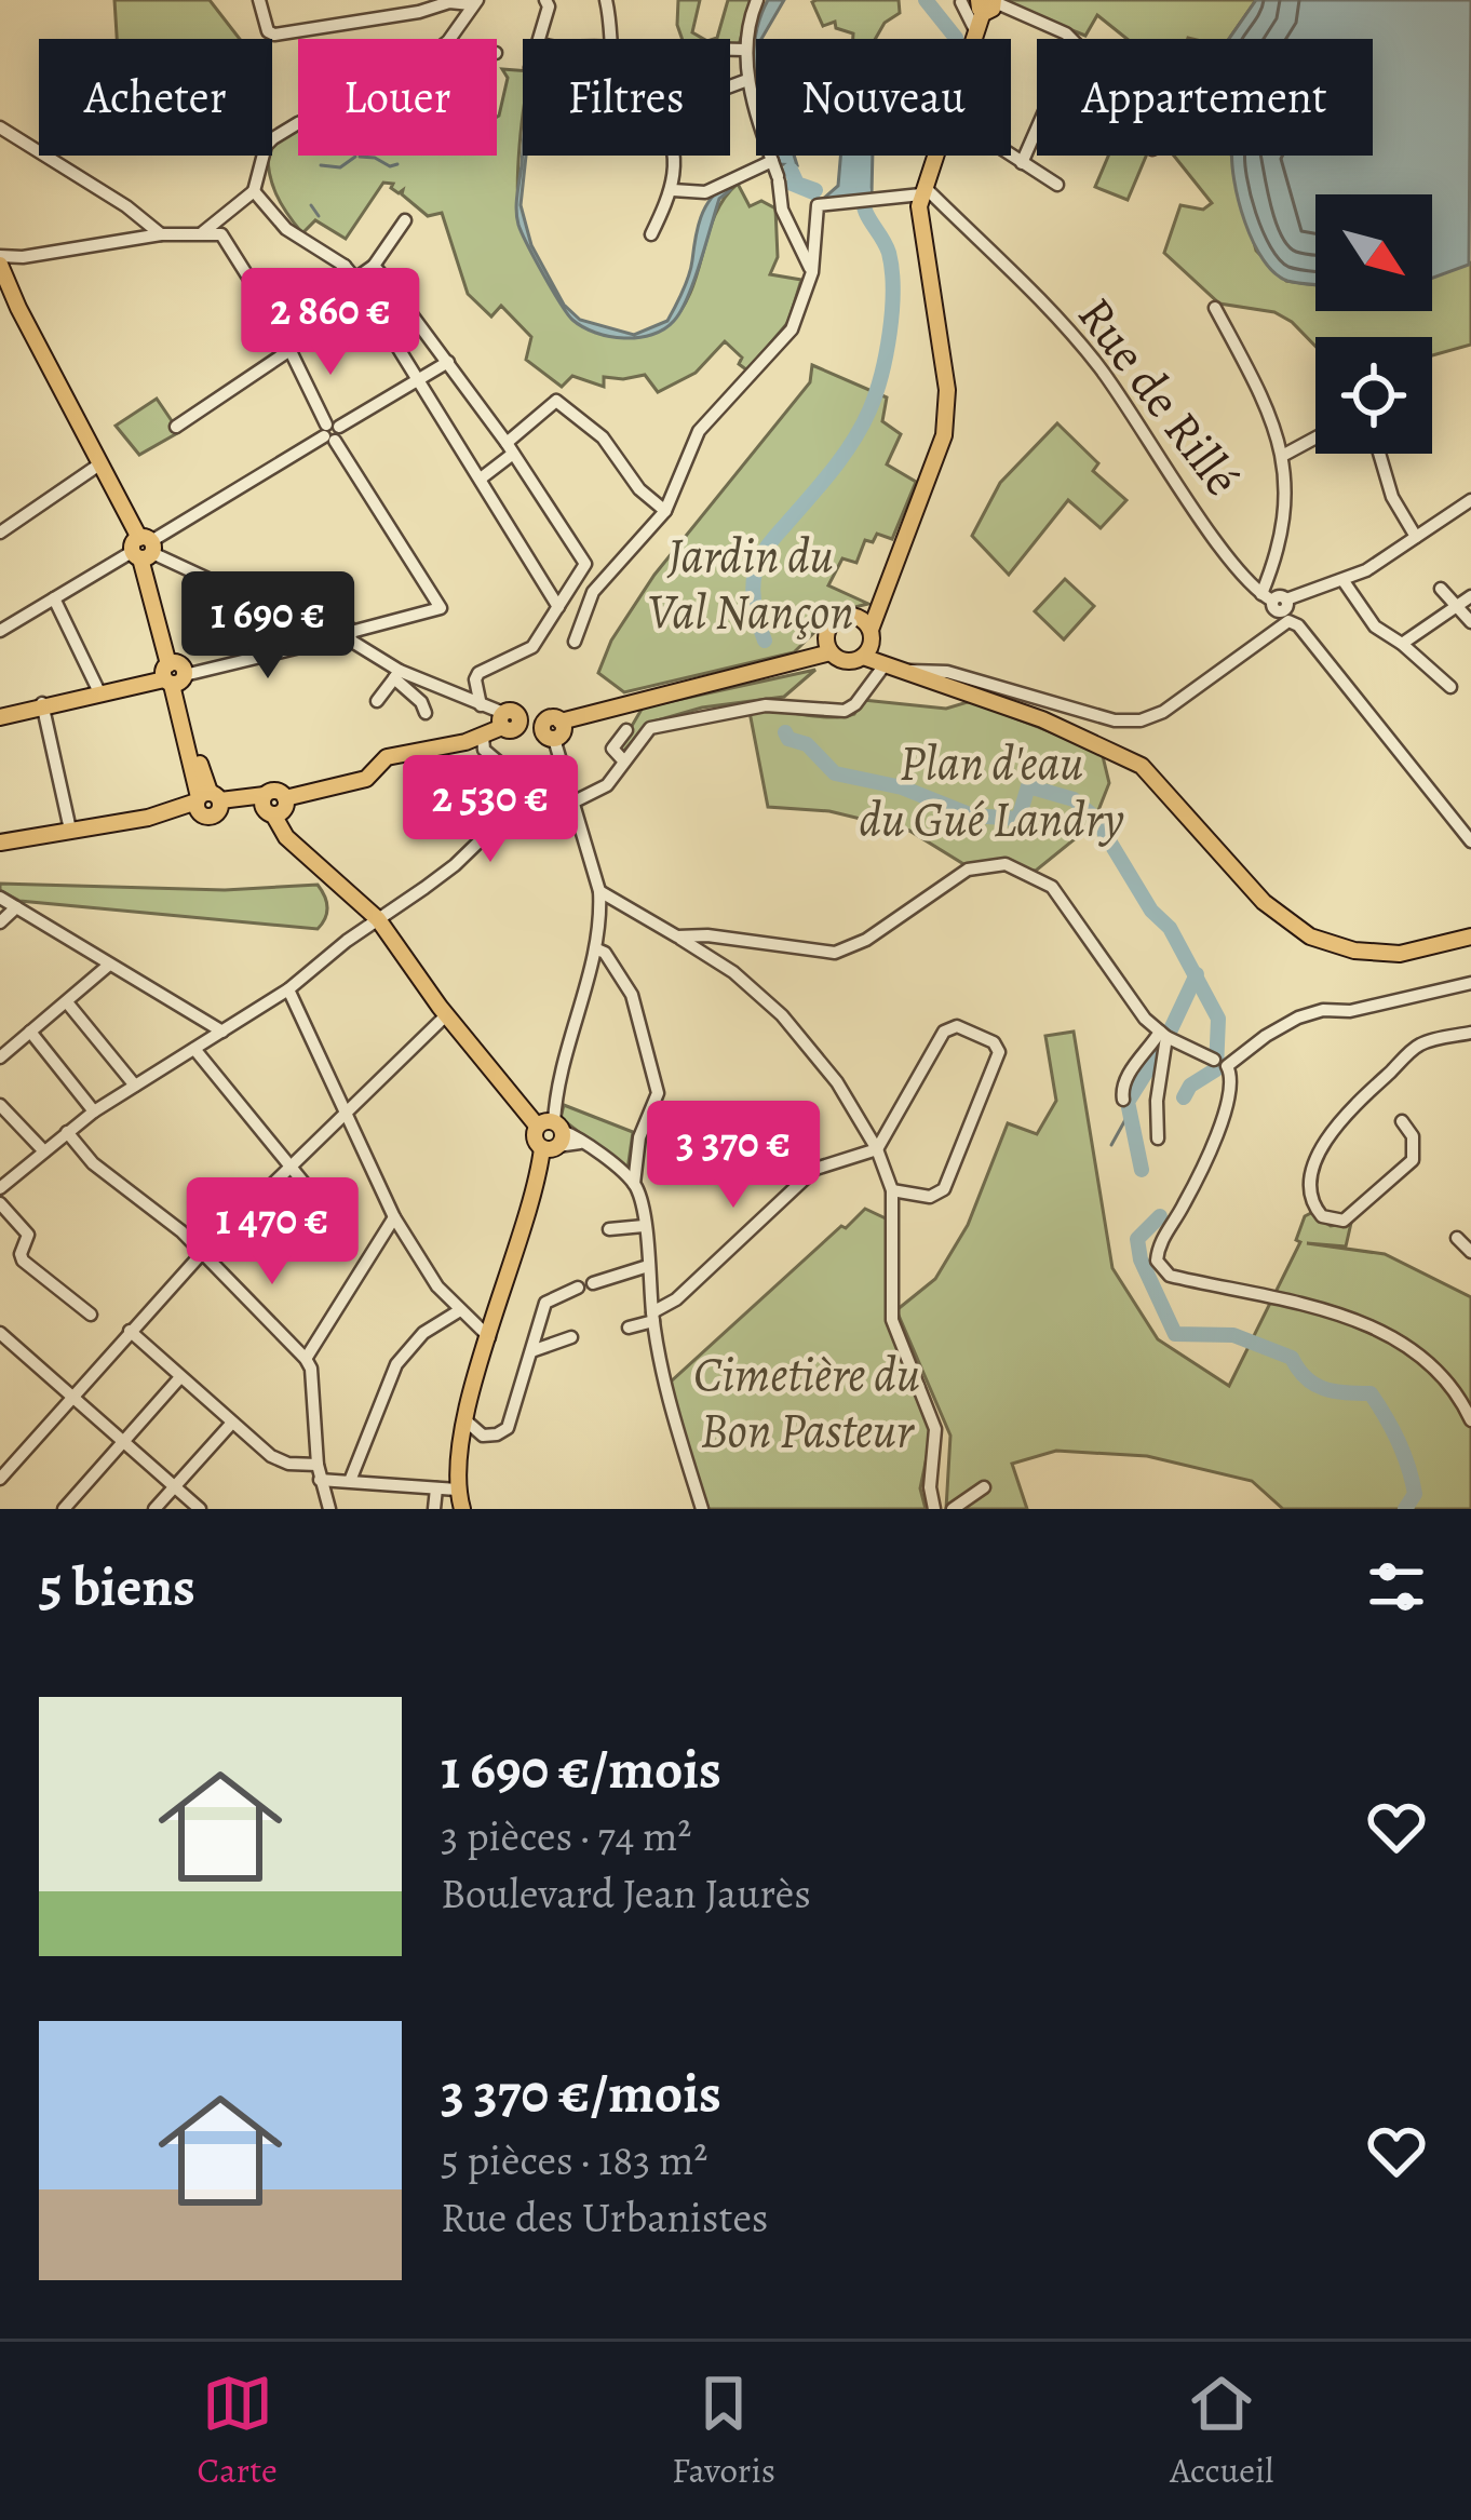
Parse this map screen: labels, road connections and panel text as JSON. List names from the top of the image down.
{
  "streets": {
    "street": ["Rue de Rillé"]
  },
  "parks": ["Jardin du Val Nançon", "Plan d'eau du Gué Landry", "Cimetière du Bon Pasteur"],
  "north": "bottom right",
  "page": {
    "chip": [
      "Acheter",
      "Louer",
      "Filtres",
      "Nouveau",
      "Appartement"
    ],
    "price": [
      "2 860 €",
      "1 690 €",
      "2 530 €",
      "3 370 €",
      "1 470 €"
    ],
    "heading": "5 biens",
    "list": [
      {
        "name": "1 690 €/mois",
        "note": "3 pièces · 74 m² · Boulevard Jean Jaurès"
      },
      {
        "name": "3 370 €/mois",
        "note": "5 pièces · 183 m² · Rue des Urbanistes"
      }
    ],
    "tabs": ["Carte", "Favoris", "Accueil"]
  }
}
